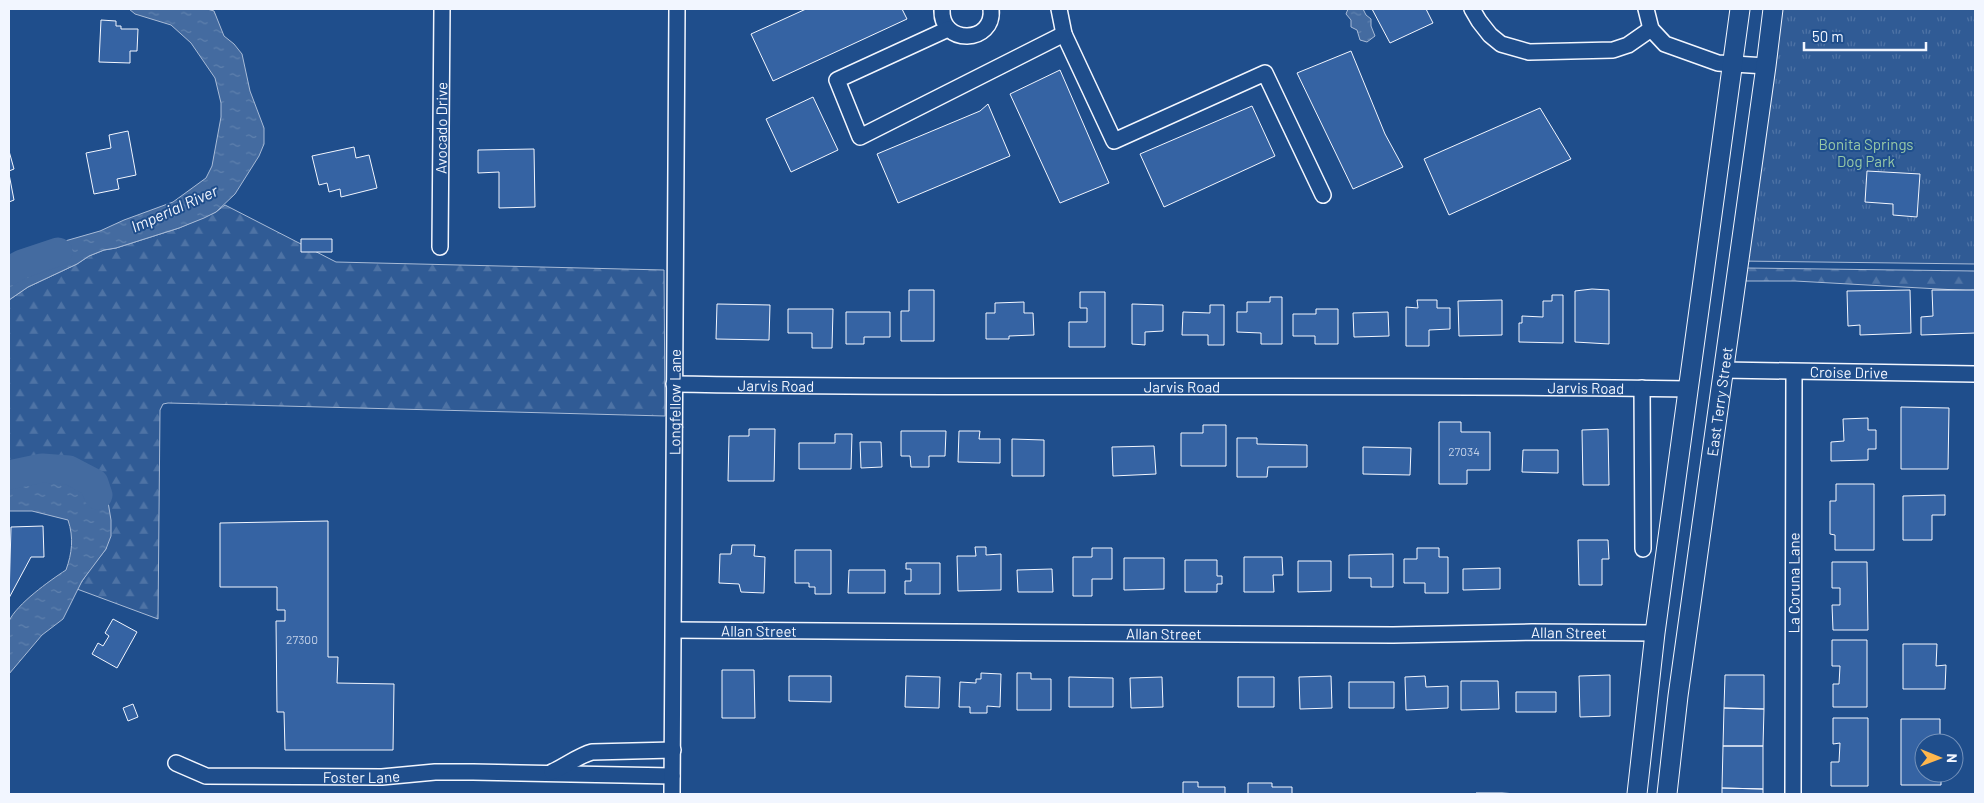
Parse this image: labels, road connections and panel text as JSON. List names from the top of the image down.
{
  "streets": {
    "street": [
      "Avocado Drive",
      "Croise Drive",
      "Jarvis Road",
      "East Terry Street",
      "Longfellow Lane",
      "La Coruna Lane",
      "Allan Street",
      "Foster Lane"
    ]
  },
  "crossings": [
    ["Croise Drive", "East Terry Street"],
    ["Croise Drive", "La Coruna Lane"],
    ["Jarvis Road", "Longfellow Lane"],
    ["Longfellow Lane", "Allan Street"],
    ["Longfellow Lane", "Foster Lane"]
  ],
  "water": ["Imperial River"],
  "parks": ["Bonita Springs Dog Park"],
  "house_numbers": ["27034", "27300"],
  "scale_bar": "50 m",
  "north": "right"
}
